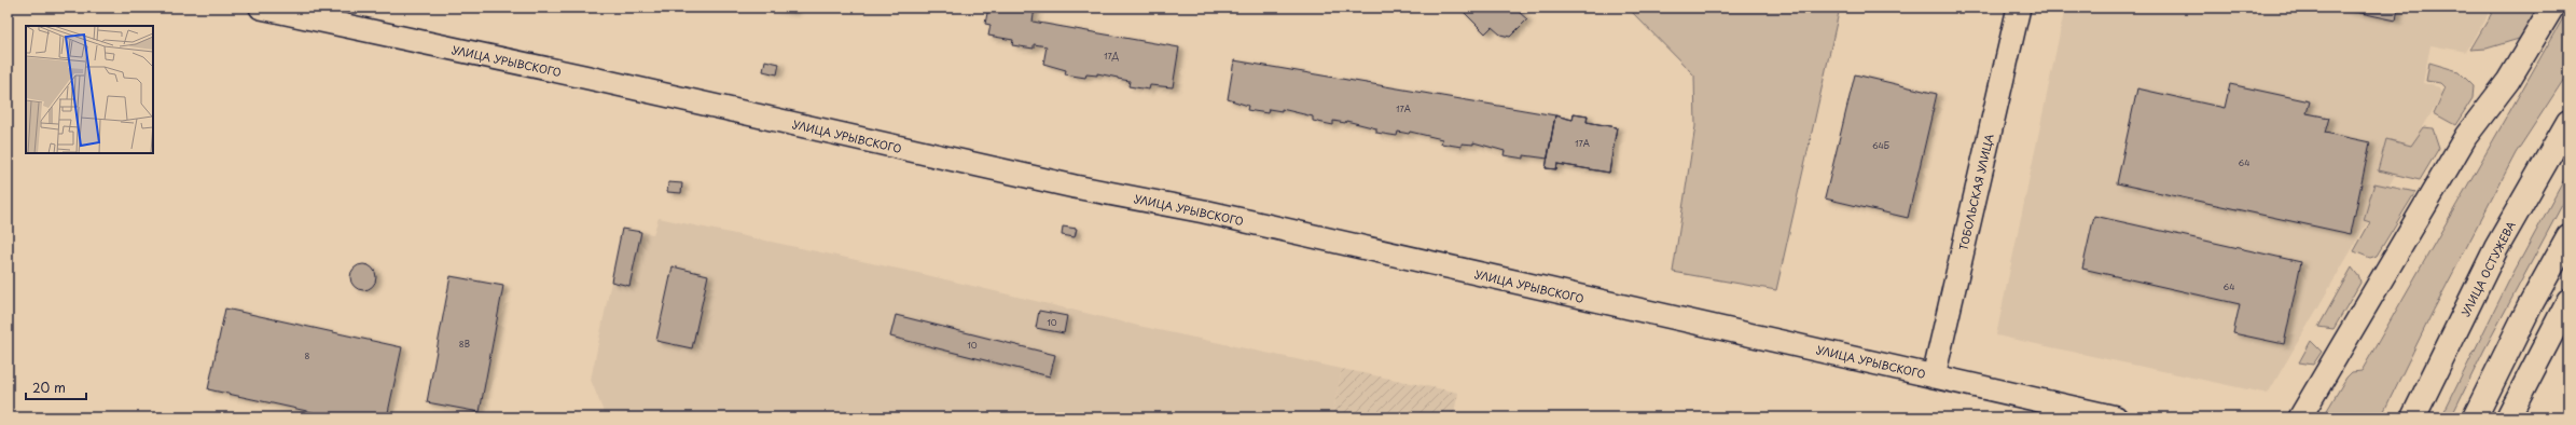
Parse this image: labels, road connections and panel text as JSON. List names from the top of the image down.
{
  "streets": {
    "main road": ["УЛИЦА ОСТУЖЕВА"],
    "street": ["УЛИЦА УРЫВСКОГО", "ТОБОЛЬСКАЯ УЛИЦА"]
  },
  "crossings": [
    ["УЛИЦА УРЫВСКОГО", "ТОБОЛЬСКАЯ УЛИЦА"]
  ],
  "house_numbers": [
    "17Д",
    "17А",
    "17А",
    "64Б",
    "64",
    "64",
    "10",
    "8В",
    "10",
    "8"
  ],
  "scale_bar": "20 m"
}
